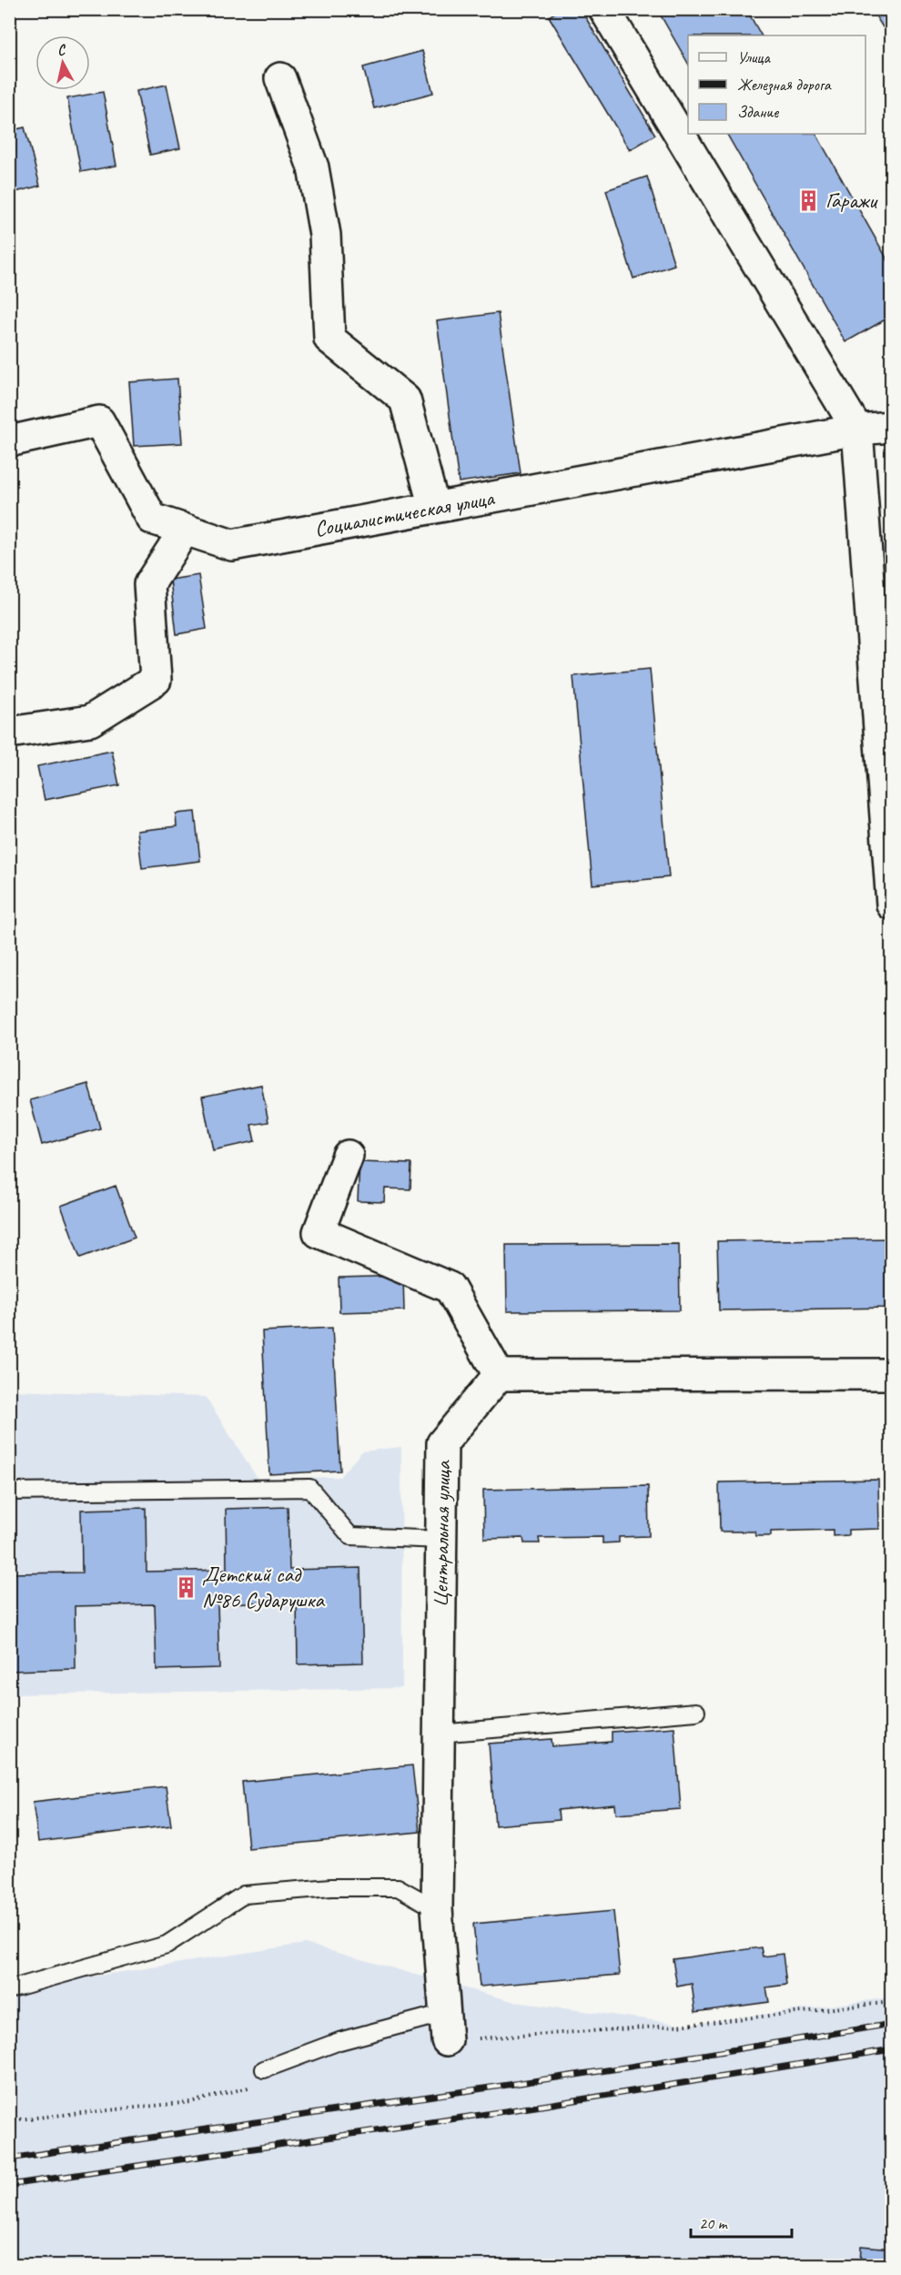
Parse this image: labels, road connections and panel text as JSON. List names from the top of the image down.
{
  "streets": {
    "street": ["Социалистическая улица", "Центральная улица"]
  },
  "places": {
    "building": ["Гаражи", "Детский сад №86 Сударушка"]
  },
  "legend": ["Улица", "Железная дорога", "Здание"],
  "scale_bar": "20 m",
  "north": "top"
}
